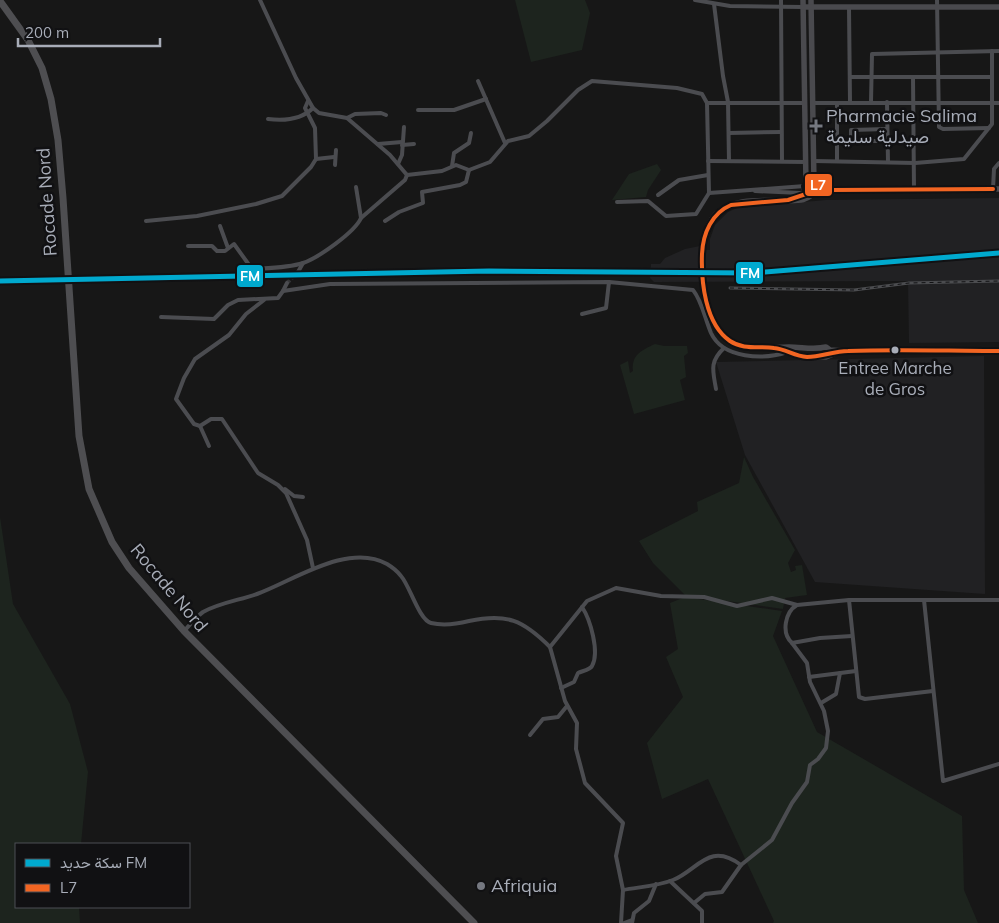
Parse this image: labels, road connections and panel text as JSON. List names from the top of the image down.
{
  "streets": {
    "highway": ["Rocade Nord"]
  },
  "places": {
    "health": ["Pharmacie Salima صيدلية سليمة"],
    "other": ["Entree Marche de Gros", "Afriquia"]
  },
  "lines": ["transit line L7", "rail line FM"],
  "legend": ["سكة حديد FM", "L7"],
  "scale_bar": "200 m"
}
